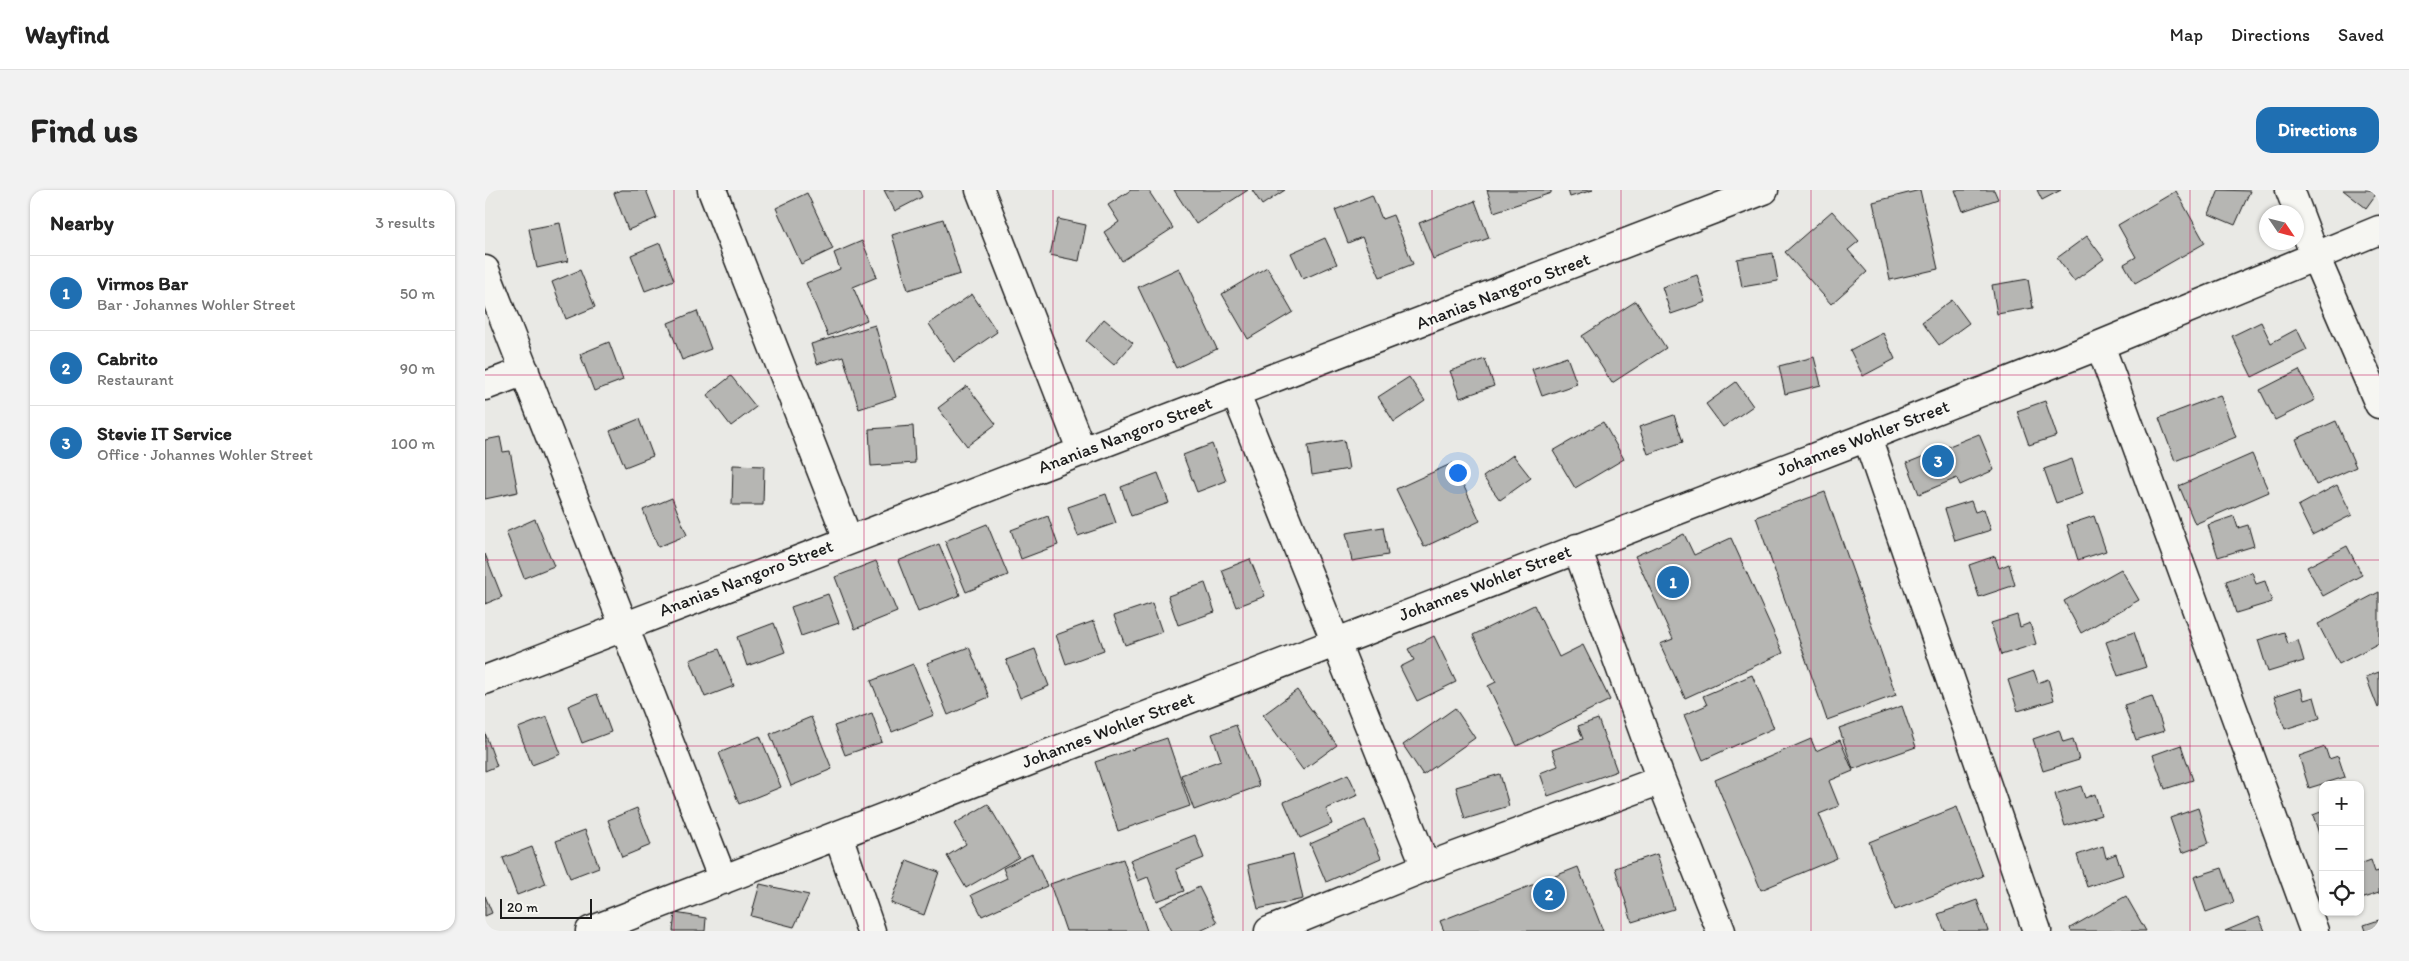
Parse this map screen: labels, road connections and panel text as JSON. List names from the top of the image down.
{
  "streets": {
    "street": ["Ananias Nangoro Street", "Johannes Wohler Street"]
  },
  "scale_bar": "20 m",
  "north": "bottom right",
  "page": {
    "header": "Wayfind",
    "nav": ["Map", "Directions", "Saved"],
    "buttons": "Directions",
    "title": "Find us",
    "heading": ["Nearby", "3 results"],
    "list": [
      {
        "mark": "1",
        "name": "Virmos Bar",
        "note": "Bar · Johannes Wohler Street",
        "value": "50 m"
      },
      {
        "mark": "2",
        "name": "Cabrito",
        "note": "Restaurant",
        "value": "90 m"
      },
      {
        "mark": "3",
        "name": "Stevie IT Service",
        "note": "Office · Johannes Wohler Street",
        "value": "100 m"
      }
    ],
    "pins": ["3", "1", "2"],
    "map_buttons": ["+", "−"],
    "scale": "20 m"
  }
}
